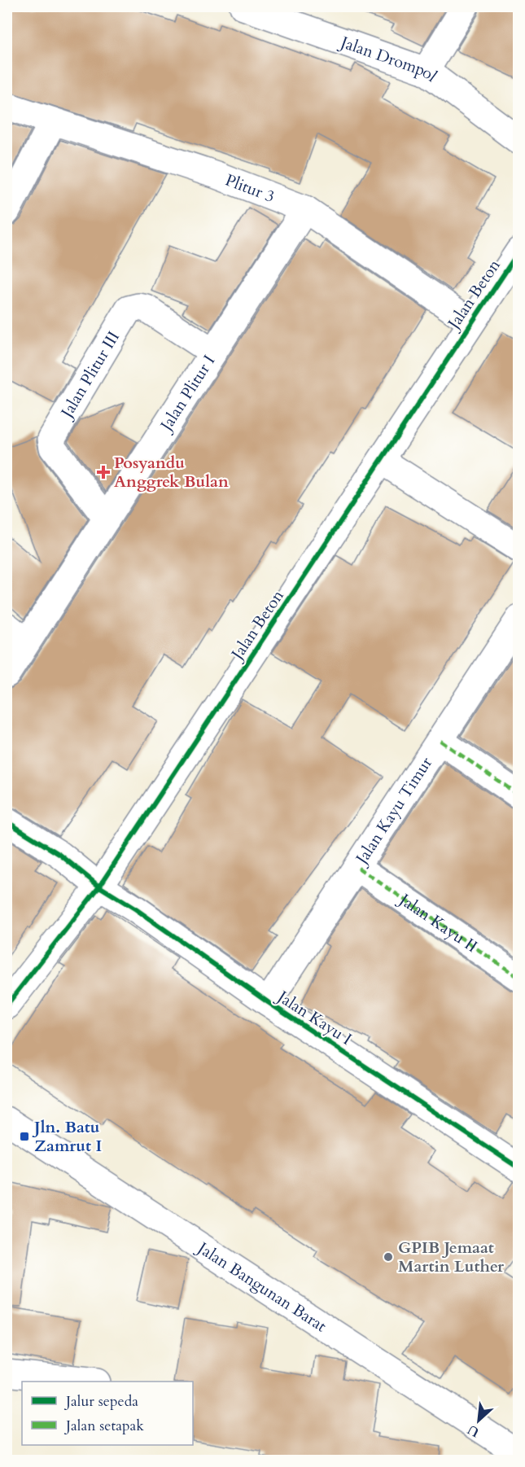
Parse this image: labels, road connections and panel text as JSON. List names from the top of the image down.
{
  "streets": {
    "street": [
      "Jalan Drompol",
      "Plitur 3",
      "Jalan Beton",
      "Jalan Plitur III",
      "Jalan Plitur I",
      "Jalan Kayu Timur",
      "Jalan Kayu II",
      "Jalan Kayu I",
      "Jalan Bangunan Barat"
    ]
  },
  "crossings": [
    ["Plitur 3", "Jalan Beton"],
    ["Plitur 3", "Jalan Plitur I"],
    ["Jalan Beton", "Jalan Kayu I"],
    ["Jalan Plitur III", "Jalan Plitur I"],
    ["Jalan Kayu Timur", "Jalan Kayu II"],
    ["Jalan Kayu Timur", "Jalan Kayu I"]
  ],
  "places": {
    "health": ["Posyandu Anggrek Bulan"],
    "transit": ["Jln. Batu Zamrut I"],
    "other": ["GPIB Jemaat Martin Luther"]
  },
  "legend": ["Jalur sepeda", "Jalan setapak"],
  "north": "bottom left"
}
